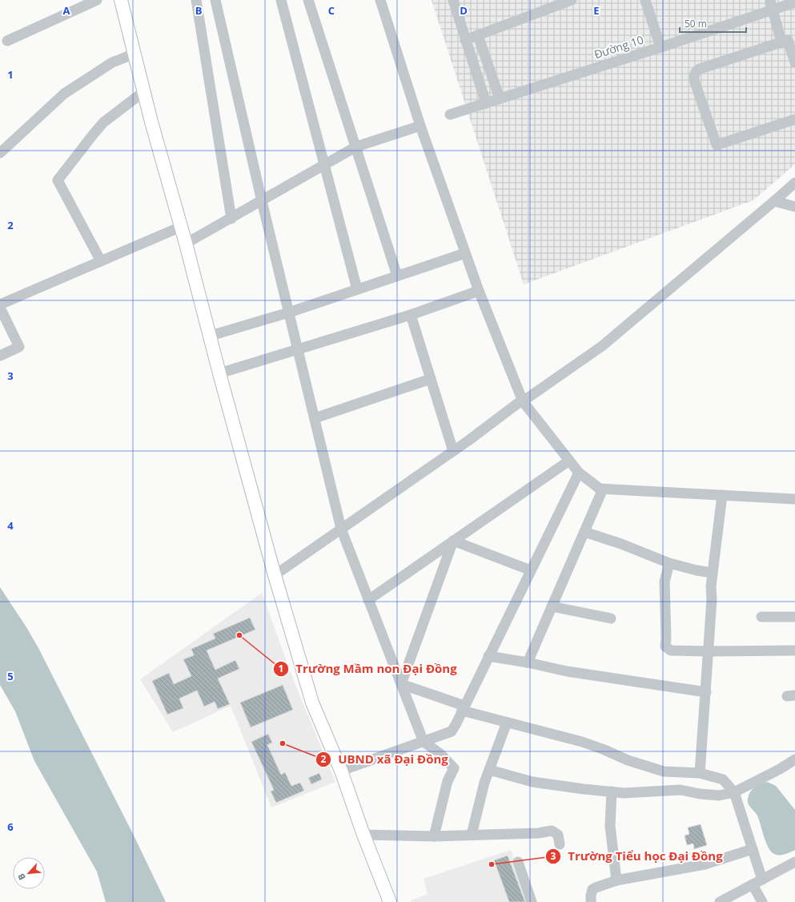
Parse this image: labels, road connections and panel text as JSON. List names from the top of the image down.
{
  "streets": {
    "street": ["Đường 10"]
  },
  "places": ["Trường Mầm non Đại Đồng", "UBND xã Đại Đồng", "Trường Tiểu học Đại Đồng"],
  "scale_bar": "50 m",
  "north": "bottom left",
  "grid": {
    "columns": [
      "A",
      "B",
      "C",
      "D",
      "E"
    ],
    "rows": [
      "1",
      "2",
      "3",
      "4",
      "5",
      "6"
    ]
  }
}
